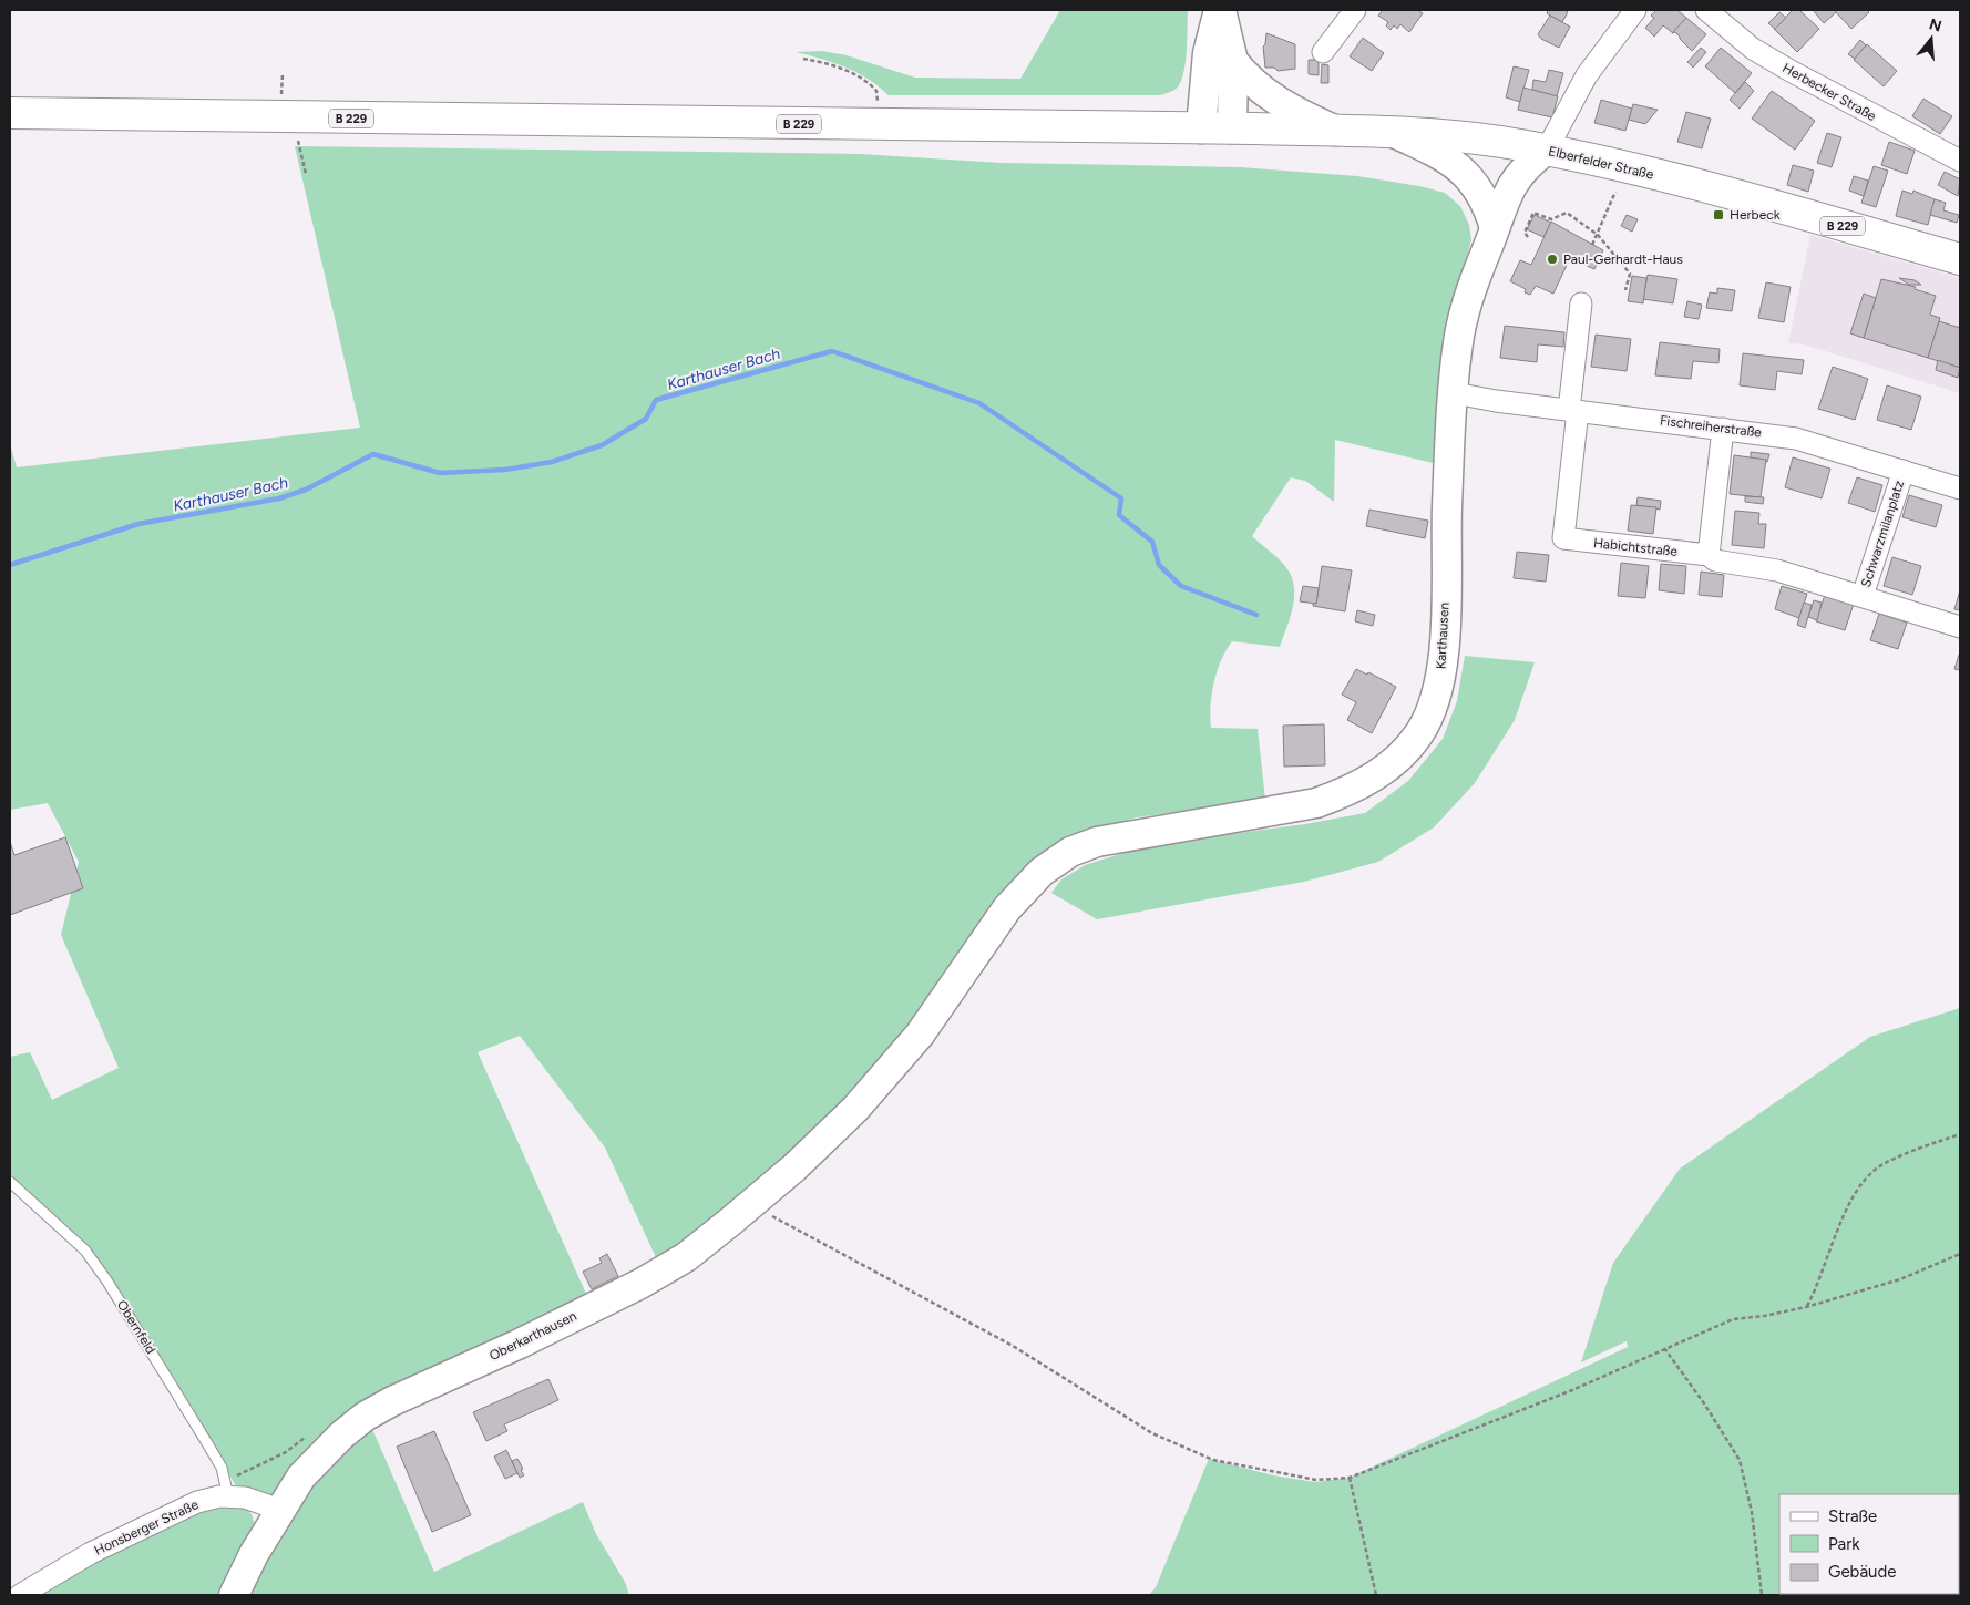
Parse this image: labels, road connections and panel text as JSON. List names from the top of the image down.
{
  "streets": {
    "main road": [
      "B 229",
      "Elberfelder Straße",
      "Karthausen",
      "Oberkarthausen"
    ],
    "street": [
      "Herbecker Straße",
      "Fischreiherstraße",
      "Schwarzmilanplatz",
      "Habichtstraße",
      "Honsberger Straße"
    ],
    "lane": ["Obernfeld"]
  },
  "crossings": [
    ["B 229", "Elberfelder Straße"],
    ["Elberfelder Straße", "Karthausen"],
    ["Fischreiherstraße", "Schwarzmilanplatz"],
    ["Fischreiherstraße", "Habichtstraße"],
    ["Fischreiherstraße", "Karthausen"],
    ["Karthausen", "Oberkarthausen"],
    ["Obernfeld", "Honsberger Straße"],
    ["Oberkarthausen", "Honsberger Straße"]
  ],
  "water": ["Karthauser Bach"],
  "places": {
    "transit": ["Herbeck"],
    "other": ["Paul-Gerhardt-Haus"]
  },
  "legend": ["Straße", "Park", "Gebäude"],
  "north": "top"
}
